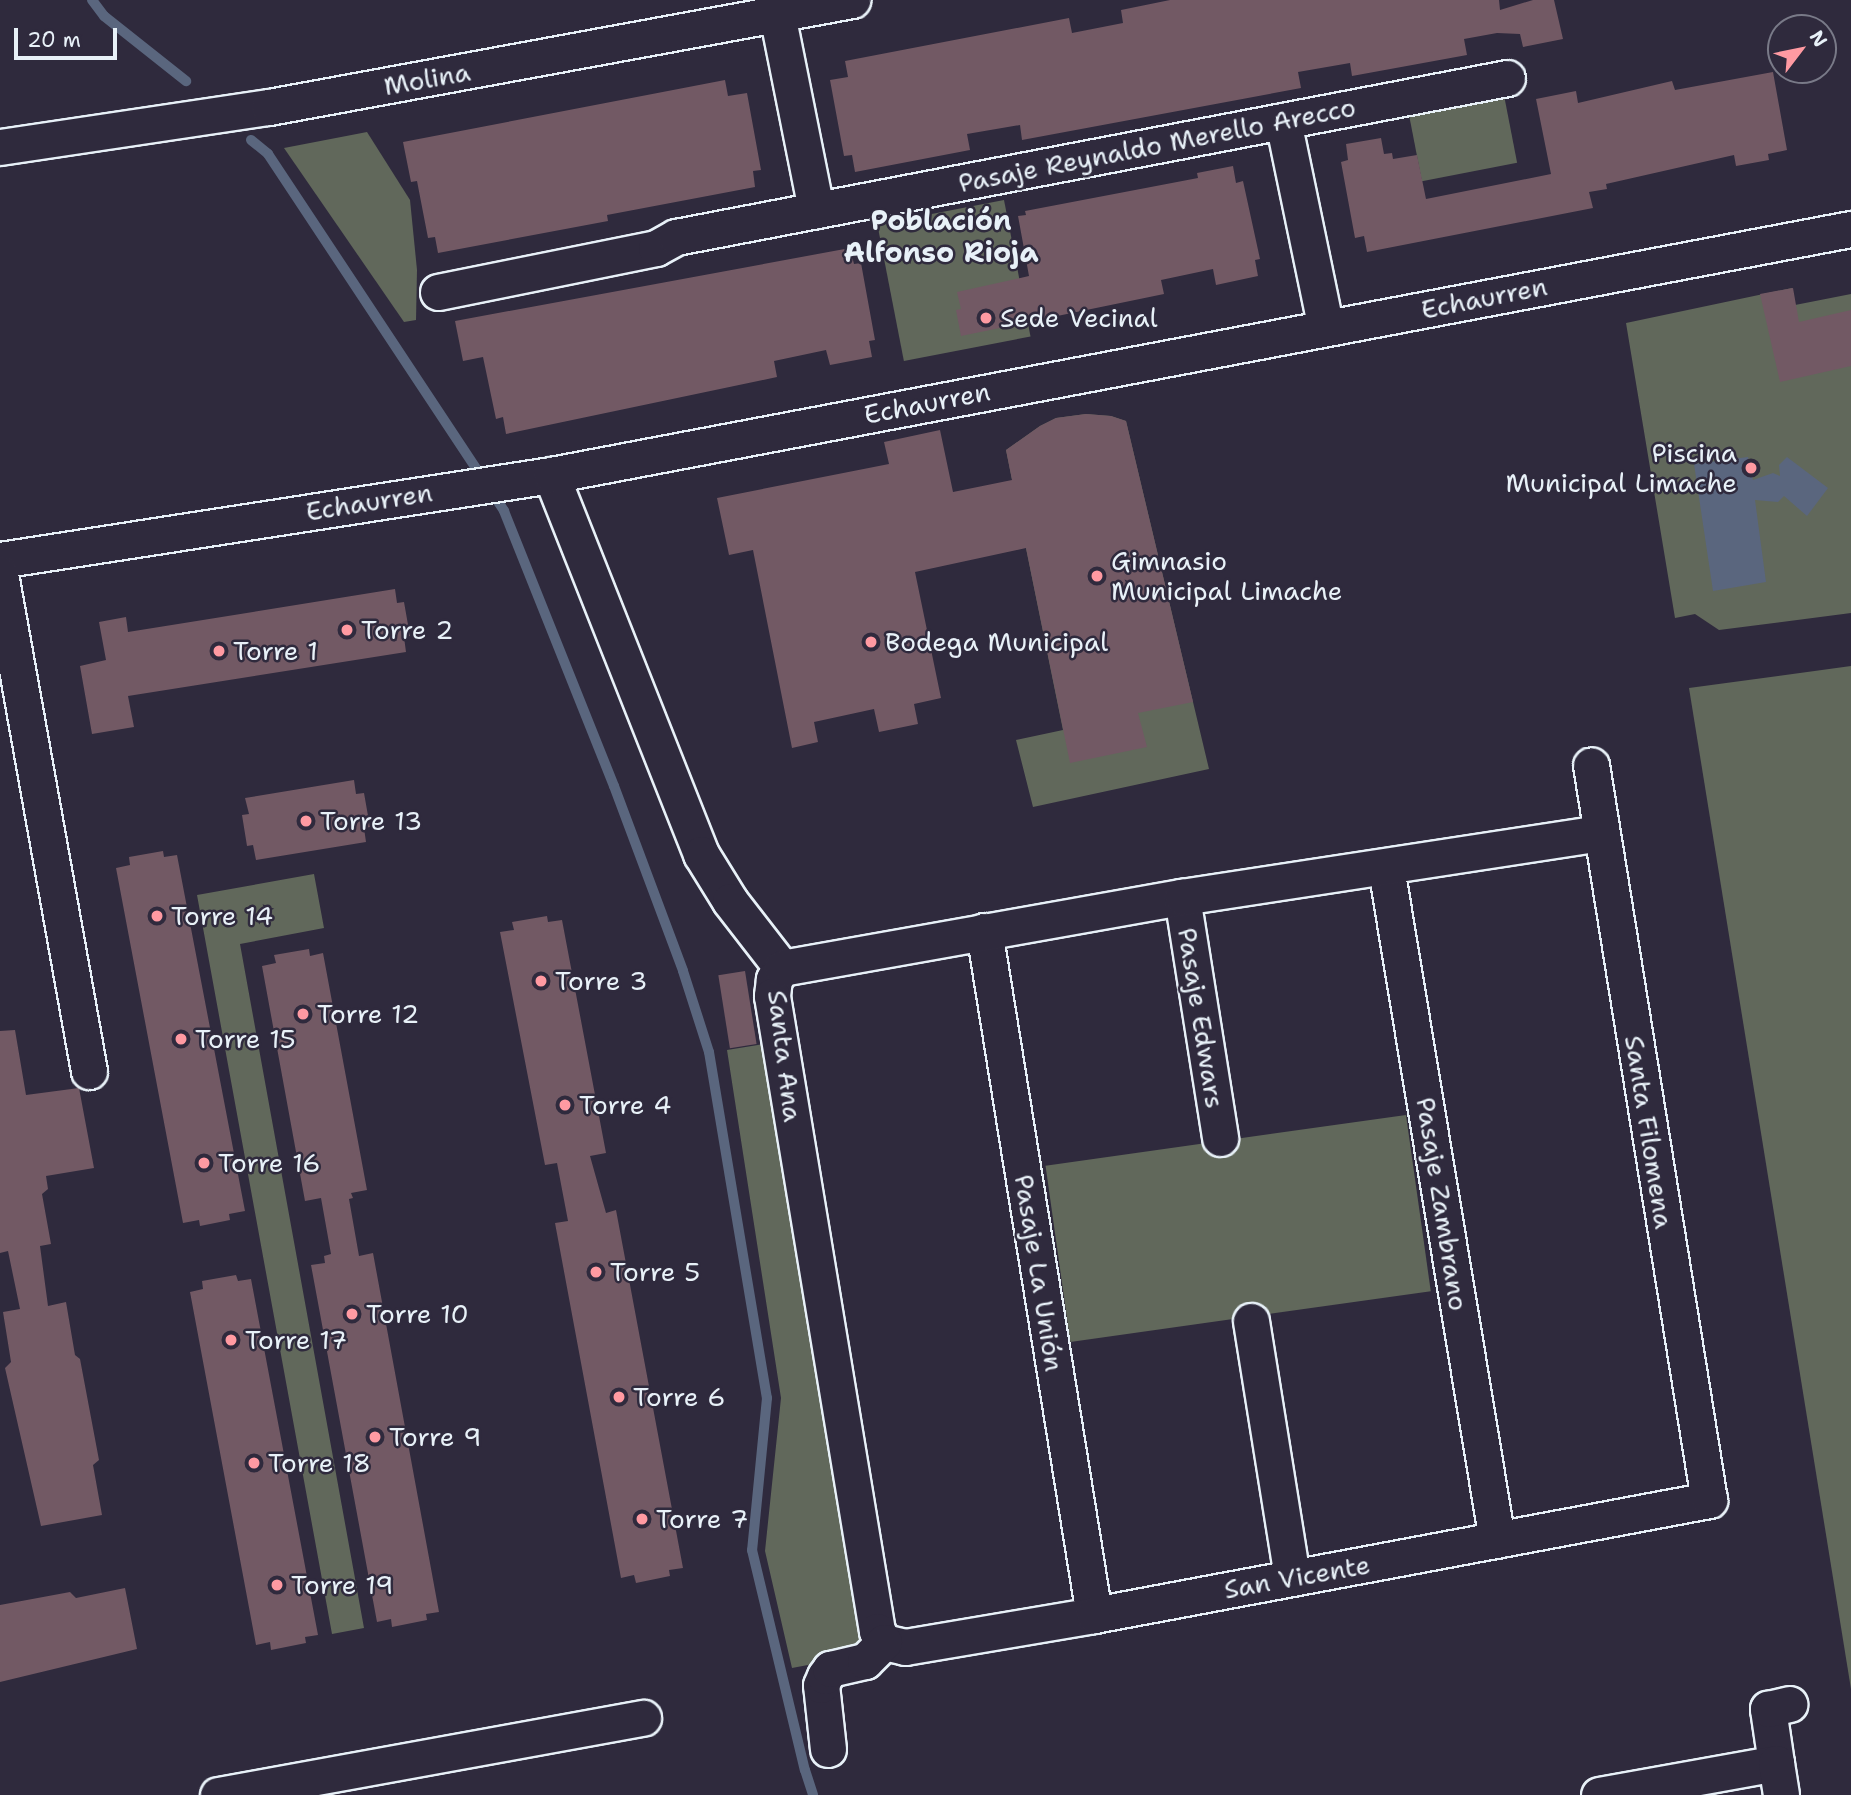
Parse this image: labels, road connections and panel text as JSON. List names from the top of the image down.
{
  "streets": {
    "street": [
      "Molina",
      "Pasaje Reynaldo Merello Arecco",
      "Echaurren",
      "Pasaje Edwars",
      "Santa Ana",
      "Santa Filomena",
      "Pasaje Zambrano",
      "Pasaje La Unión",
      "San Vicente"
    ]
  },
  "crossings": [
    ["Echaurren", "Santa Ana"],
    ["Santa Ana", "San Vicente"],
    ["Santa Filomena", "San Vicente"],
    ["Pasaje Zambrano", "San Vicente"],
    ["Pasaje La Unión", "San Vicente"]
  ],
  "districts": ["Población Alfonso Rioja"],
  "places": [
    "Sede Vecinal",
    "Piscina Municipal Limache",
    "Gimnasio Municipal Limache",
    "Torre 2",
    "Bodega Municipal",
    "Torre 1",
    "Torre 13",
    "Torre 14",
    "Torre 3",
    "Torre 12",
    "Torre 15",
    "Torre 4",
    "Torre 16",
    "Torre 5",
    "Torre 10",
    "Torre 17",
    "Torre 6",
    "Torre 9",
    "Torre 18",
    "Torre 7",
    "Torre 19"
  ],
  "scale_bar": "20 m",
  "north": "top right"
}
